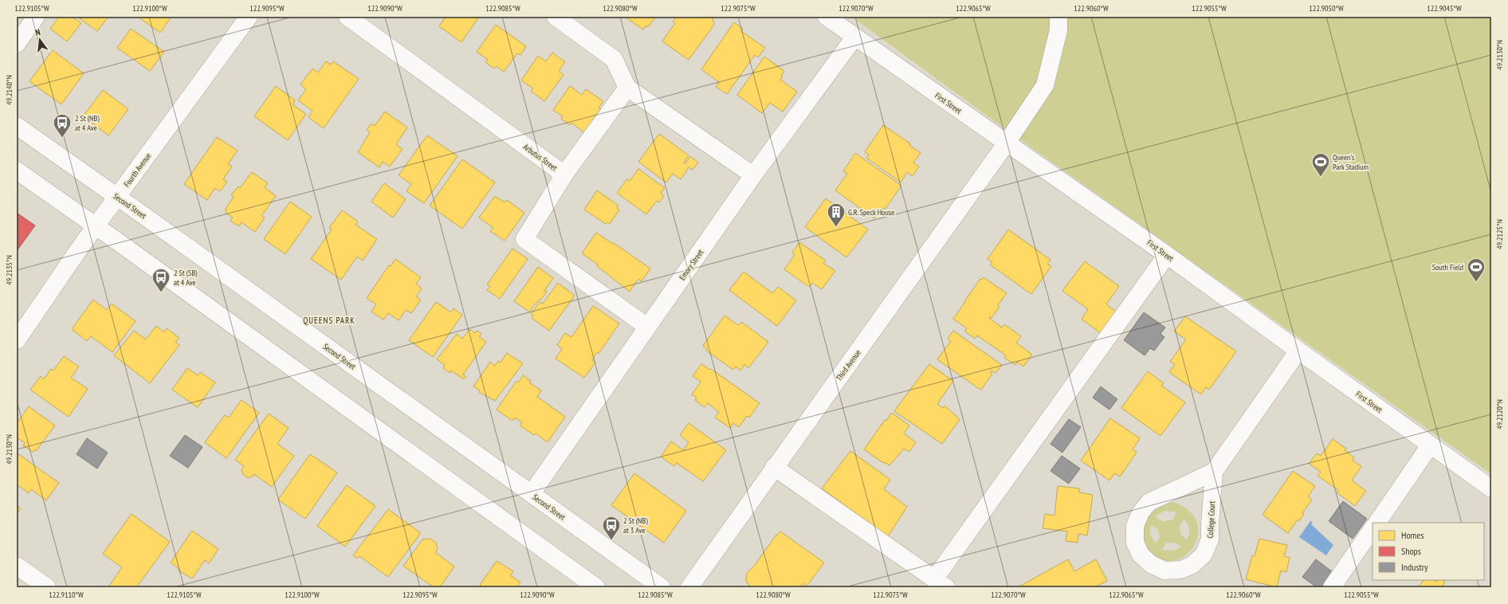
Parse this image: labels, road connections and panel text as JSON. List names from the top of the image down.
{
  "streets": {
    "street": [
      "First Street",
      "Arbutus Street",
      "Fourth Avenue",
      "Second Street",
      "Emory Street",
      "Third Avenue",
      "College Court"
    ]
  },
  "crossings": [
    ["First Street", "Emory Street"],
    ["First Street", "Third Avenue"],
    ["First Street", "College Court"],
    ["Arbutus Street", "Emory Street"],
    ["Fourth Avenue", "Second Street"],
    ["Second Street", "Emory Street"]
  ],
  "districts": ["QUEENS PARK"],
  "places": {
    "bus stop": ["2 St (NB) at 4 Ave", "2 St (SB) at 4 Ave", "2 St (NB) at 3 Ave"],
    "sports": ["Queen's Park Stadium", "South Field"],
    "building": ["G.R. Speck House"]
  },
  "legend": ["Homes", "Shops", "Industry"],
  "north": "top",
  "coordinates": [
    "122.9105°W",
    "122.9100°W",
    "122.9095°W",
    "122.9090°W",
    "122.9085°W",
    "122.9080°W",
    "122.9075°W",
    "122.9070°W",
    "122.9065°W",
    "122.9060°W",
    "122.9055°W",
    "122.9050°W",
    "122.9045°W",
    "49.2130°N",
    "49.2140°N",
    "49.2125°N",
    "49.2135°N",
    "49.2120°N",
    "122.9110°W"
  ]
}
